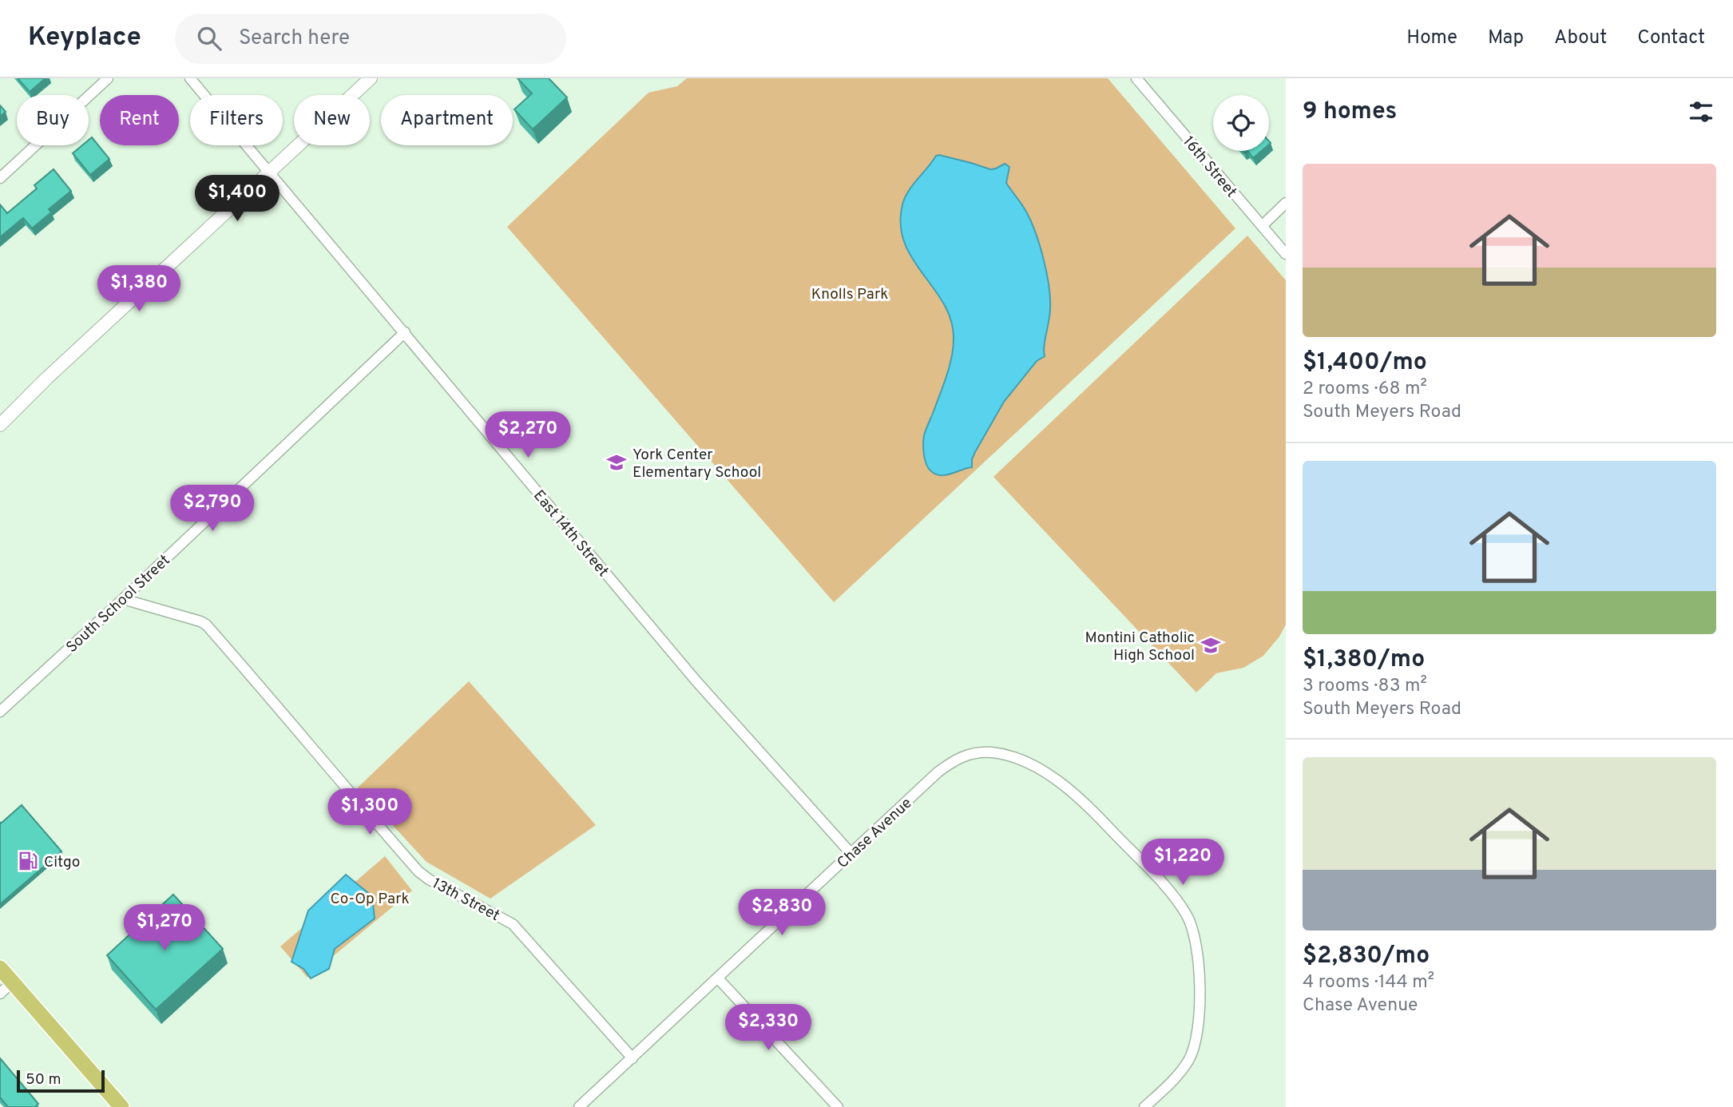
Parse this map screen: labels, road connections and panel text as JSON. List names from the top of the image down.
{
  "streets": {
    "street": [
      "16th Street",
      "East 14th Street",
      "South School Street",
      "Chase Avenue",
      "13th Street"
    ]
  },
  "crossings": [
    ["East 14th Street", "South School Street"],
    ["East 14th Street", "Chase Avenue"],
    ["South School Street", "13th Street"],
    ["Chase Avenue", "13th Street"]
  ],
  "parks": ["Knolls Park", "Co-Op Park"],
  "places": {
    "school or university": ["York Center Elementary School", "Montini Catholic High School"],
    "fuel station": ["Citgo"]
  },
  "scale_bar": "50 m",
  "page": {
    "header": "Keyplace",
    "search": "Search here",
    "nav": [
      "Home",
      "Map",
      "About",
      "Contact"
    ],
    "heading": "9 homes",
    "chip": [
      "Buy",
      "Rent",
      "Filters",
      "New",
      "Apartment"
    ],
    "list": [
      {
        "name": "$1,400/mo",
        "note": "2 rooms · 68 m² · South Meyers Road"
      },
      {
        "name": "$1,380/mo",
        "note": "3 rooms · 83 m² · South Meyers Road"
      },
      {
        "name": "$2,830/mo",
        "note": "4 rooms · 144 m² · Chase Avenue"
      }
    ],
    "price": [
      "$1,400",
      "$1,380",
      "$2,270",
      "$2,790",
      "$1,300",
      "$1,220",
      "$2,830",
      "$1,270",
      "$2,330"
    ],
    "scale": "50 m"
  }
}
